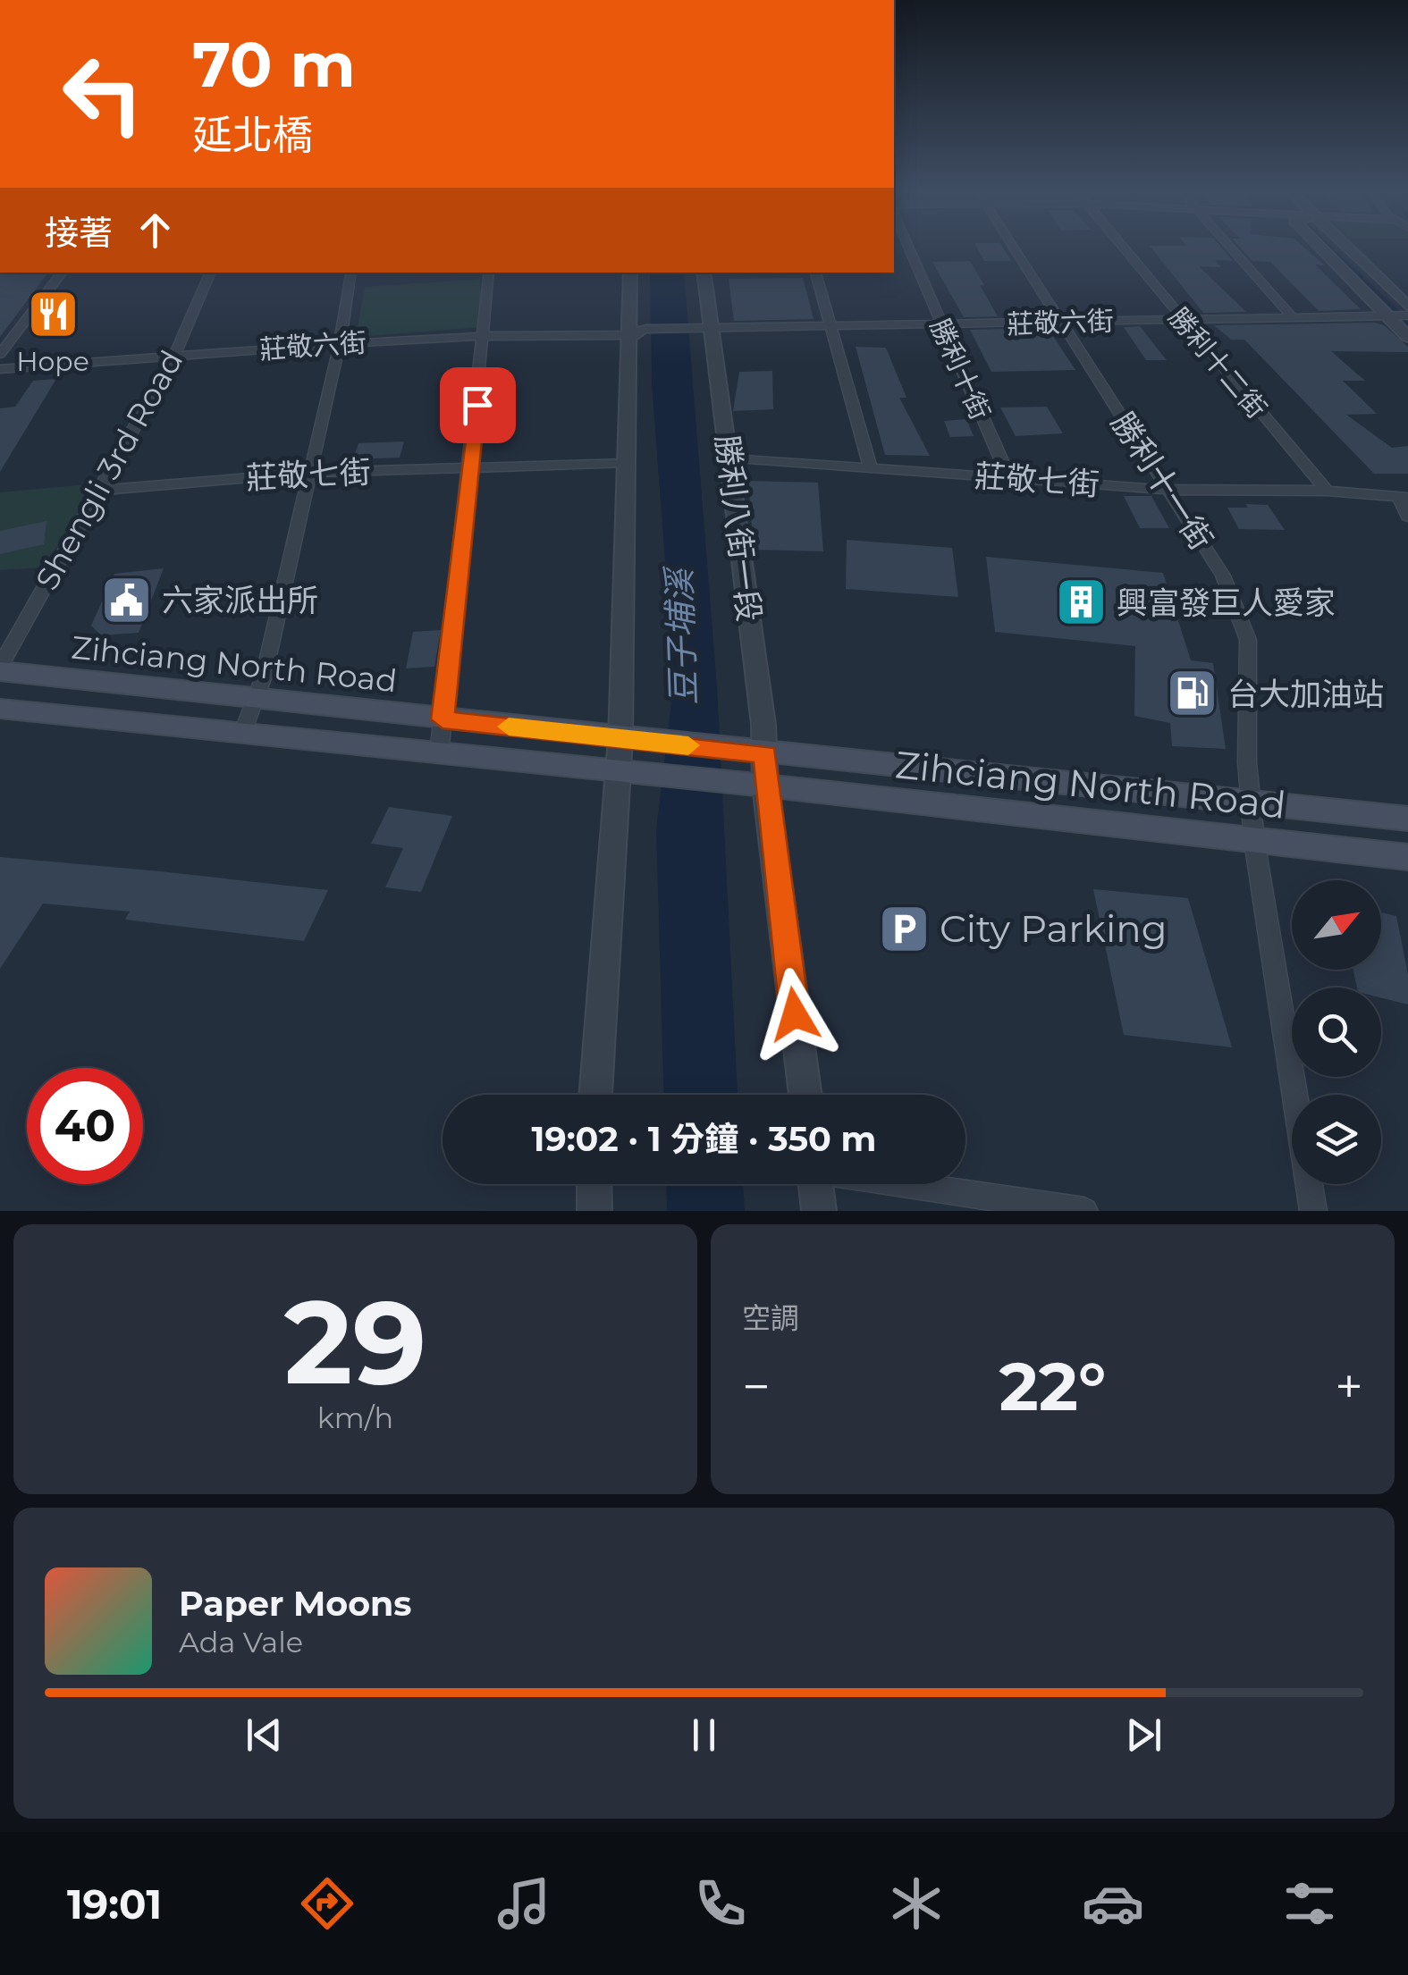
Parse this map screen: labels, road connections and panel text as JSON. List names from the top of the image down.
{
  "streets": {
    "main road": ["Zihciang North Road"],
    "street": [
      "莊敬六街",
      "勝利十二街",
      "勝利十街",
      "Shengli 3rd Road",
      "莊敬七街",
      "勝利十一街",
      "勝利八街一段"
    ]
  },
  "crossings": [
    ["莊敬六街", "勝利十二街"],
    ["莊敬六街", "勝利十街"],
    ["莊敬六街", "Shengli 3rd Road"],
    ["莊敬六街", "勝利十一街"],
    ["莊敬六街", "勝利八街一段"],
    ["勝利十二街", "莊敬七街"],
    ["勝利十街", "莊敬七街"],
    ["Shengli 3rd Road", "莊敬七街"],
    ["Shengli 3rd Road", "Zihciang North Road"],
    ["莊敬七街", "勝利十一街"],
    ["莊敬七街", "勝利八街一段"],
    ["勝利十一街", "Zihciang North Road"],
    ["勝利八街一段", "Zihciang North Road"]
  ],
  "water": ["豆子埔溪"],
  "places": {
    "restaurant": ["Hope"],
    "public building": ["六家派出所"],
    "building": ["興富發巨人愛家"],
    "fuel station": ["台大加油站"],
    "parking": ["City Parking"]
  },
  "north": "top right",
  "page": {
    "turn": ["70 m", "延北橋"],
    "then": "接著",
    "limit": "40",
    "trip": "19:02 · 1 分鐘 · 350 m",
    "tile": [
      ["29", "km/h"],
      "空調"
    ],
    "heat": ["−", "22°", "+"],
    "song": ["Paper Moons", "Ada Vale"],
    "tabs": "19:01"
  }
}
